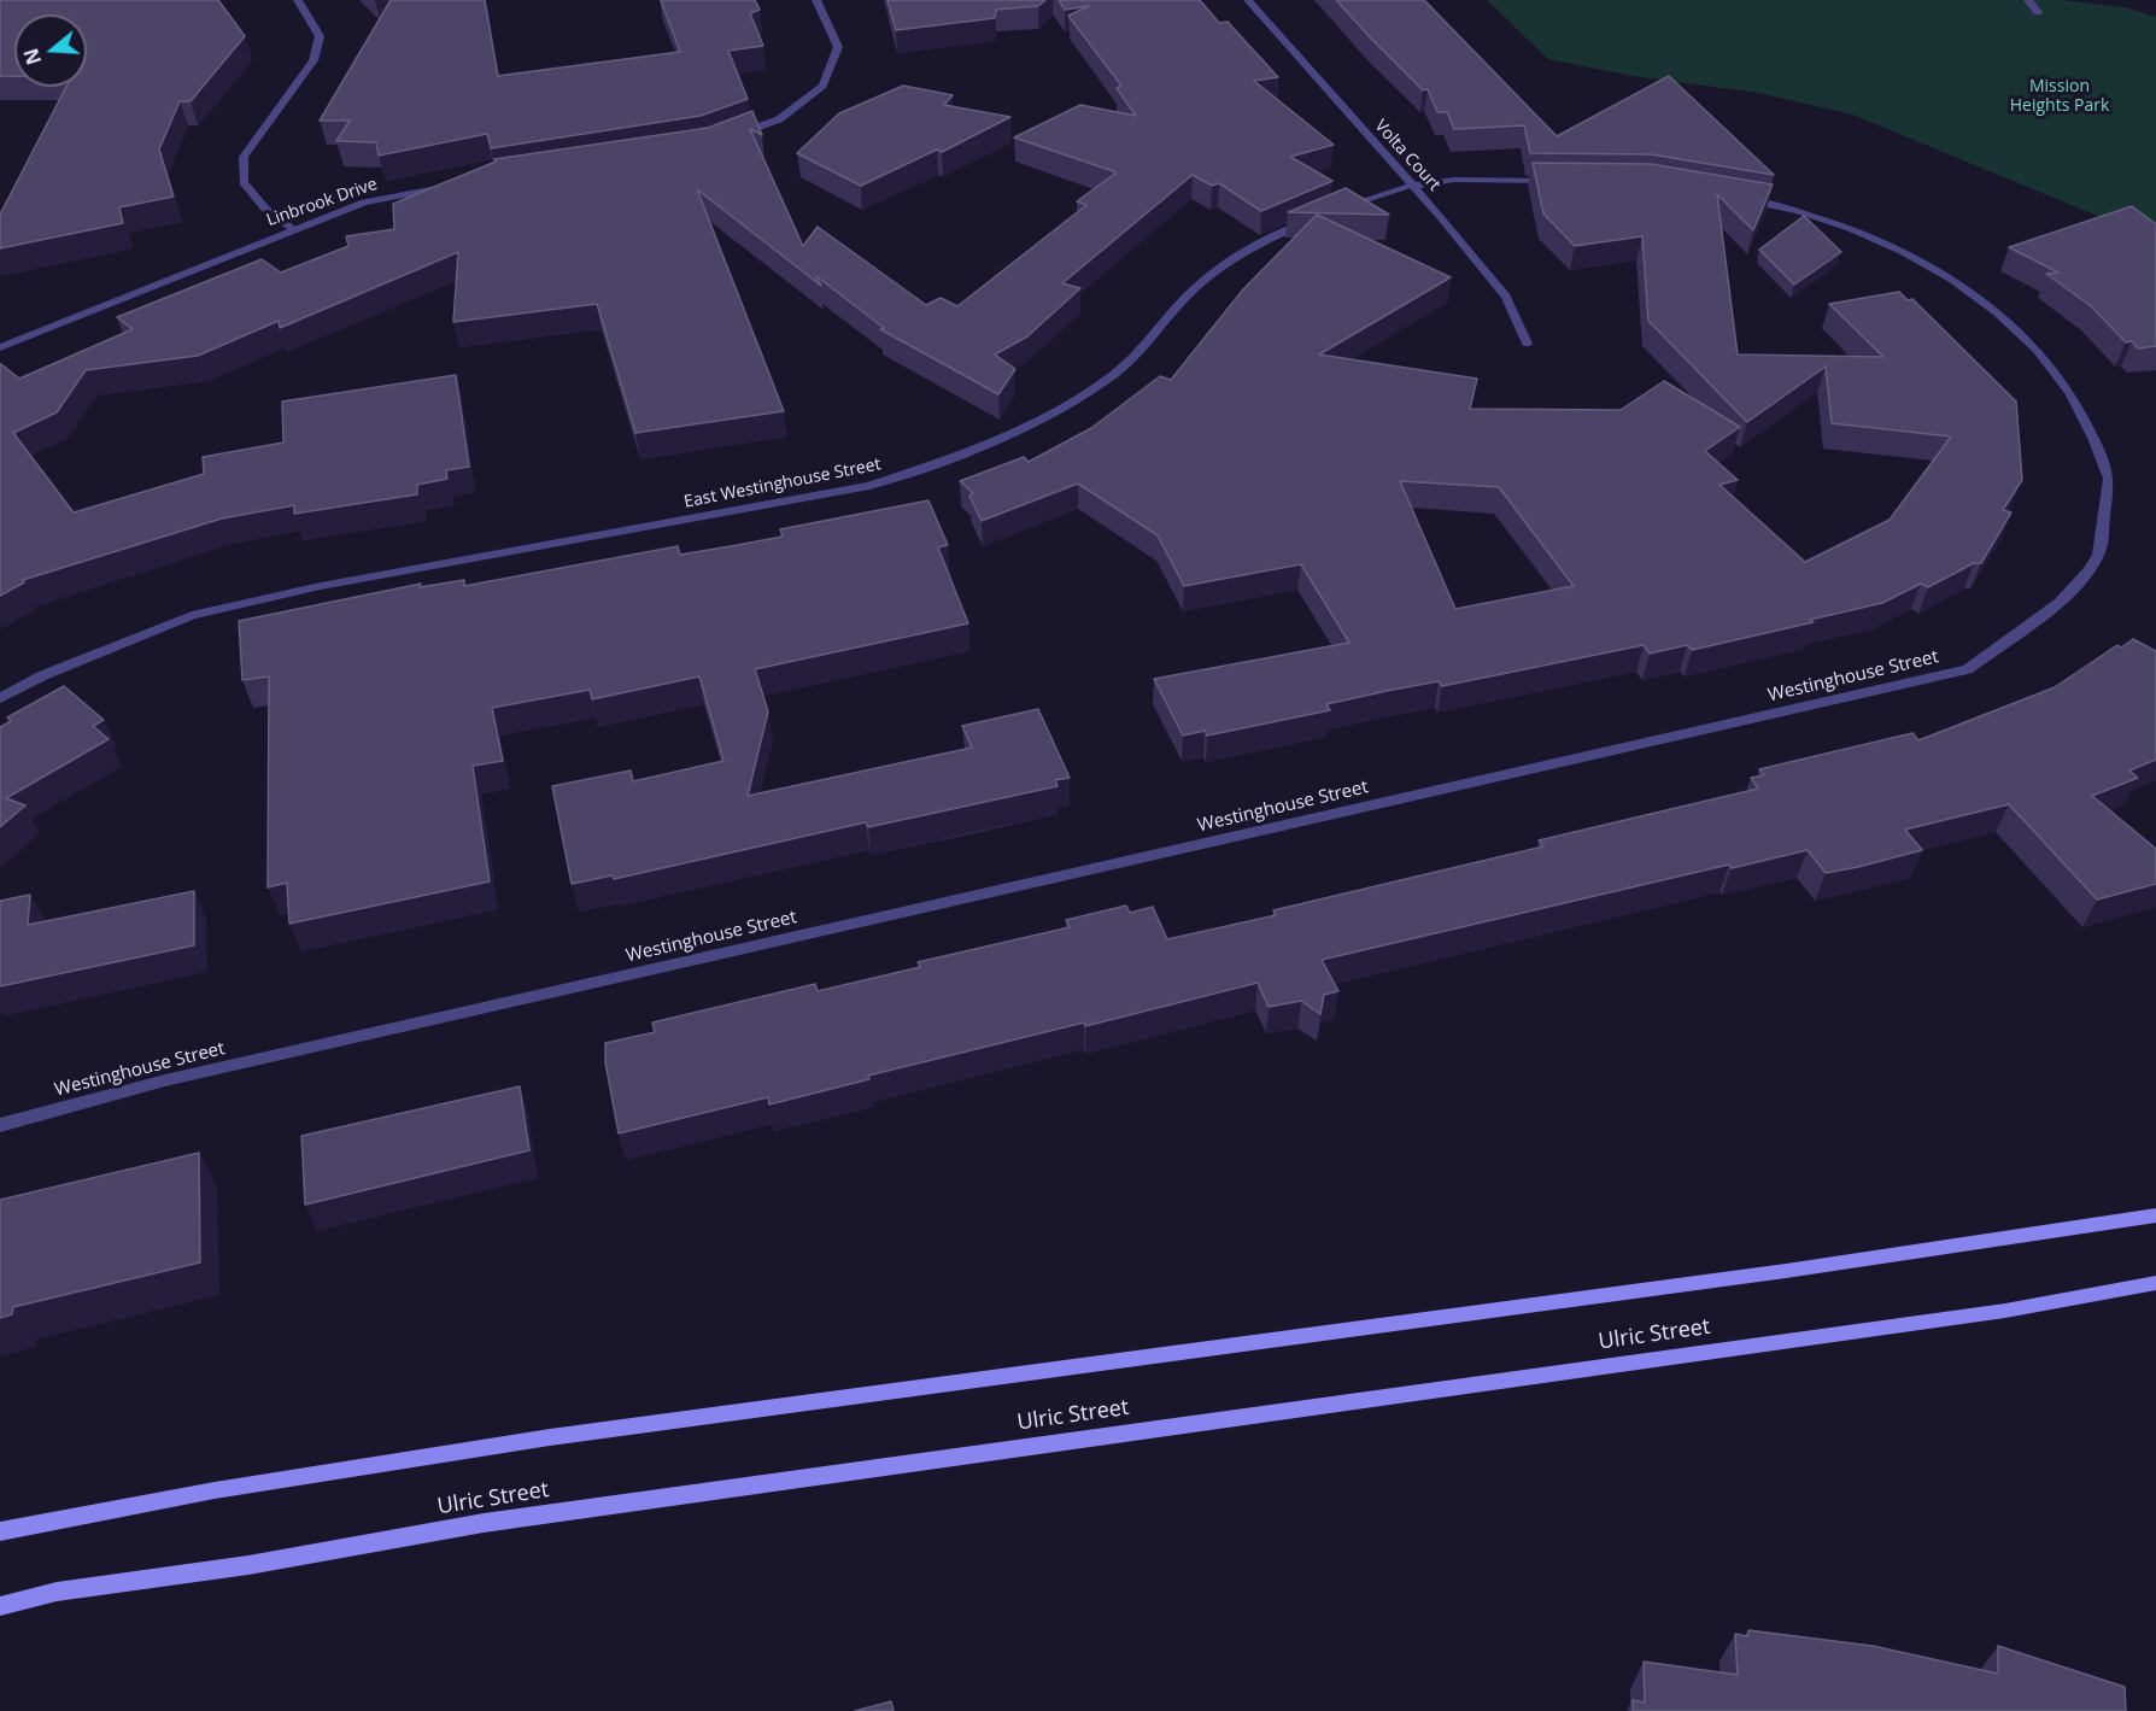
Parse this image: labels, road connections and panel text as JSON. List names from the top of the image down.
{
  "streets": {
    "main road": ["Ulric Street"],
    "street": [
      "Volta Court",
      "Linbrook Drive",
      "East Westinghouse Street",
      "Westinghouse Street"
    ]
  },
  "parks": ["Mission Heights Park"],
  "north": "left"
}
